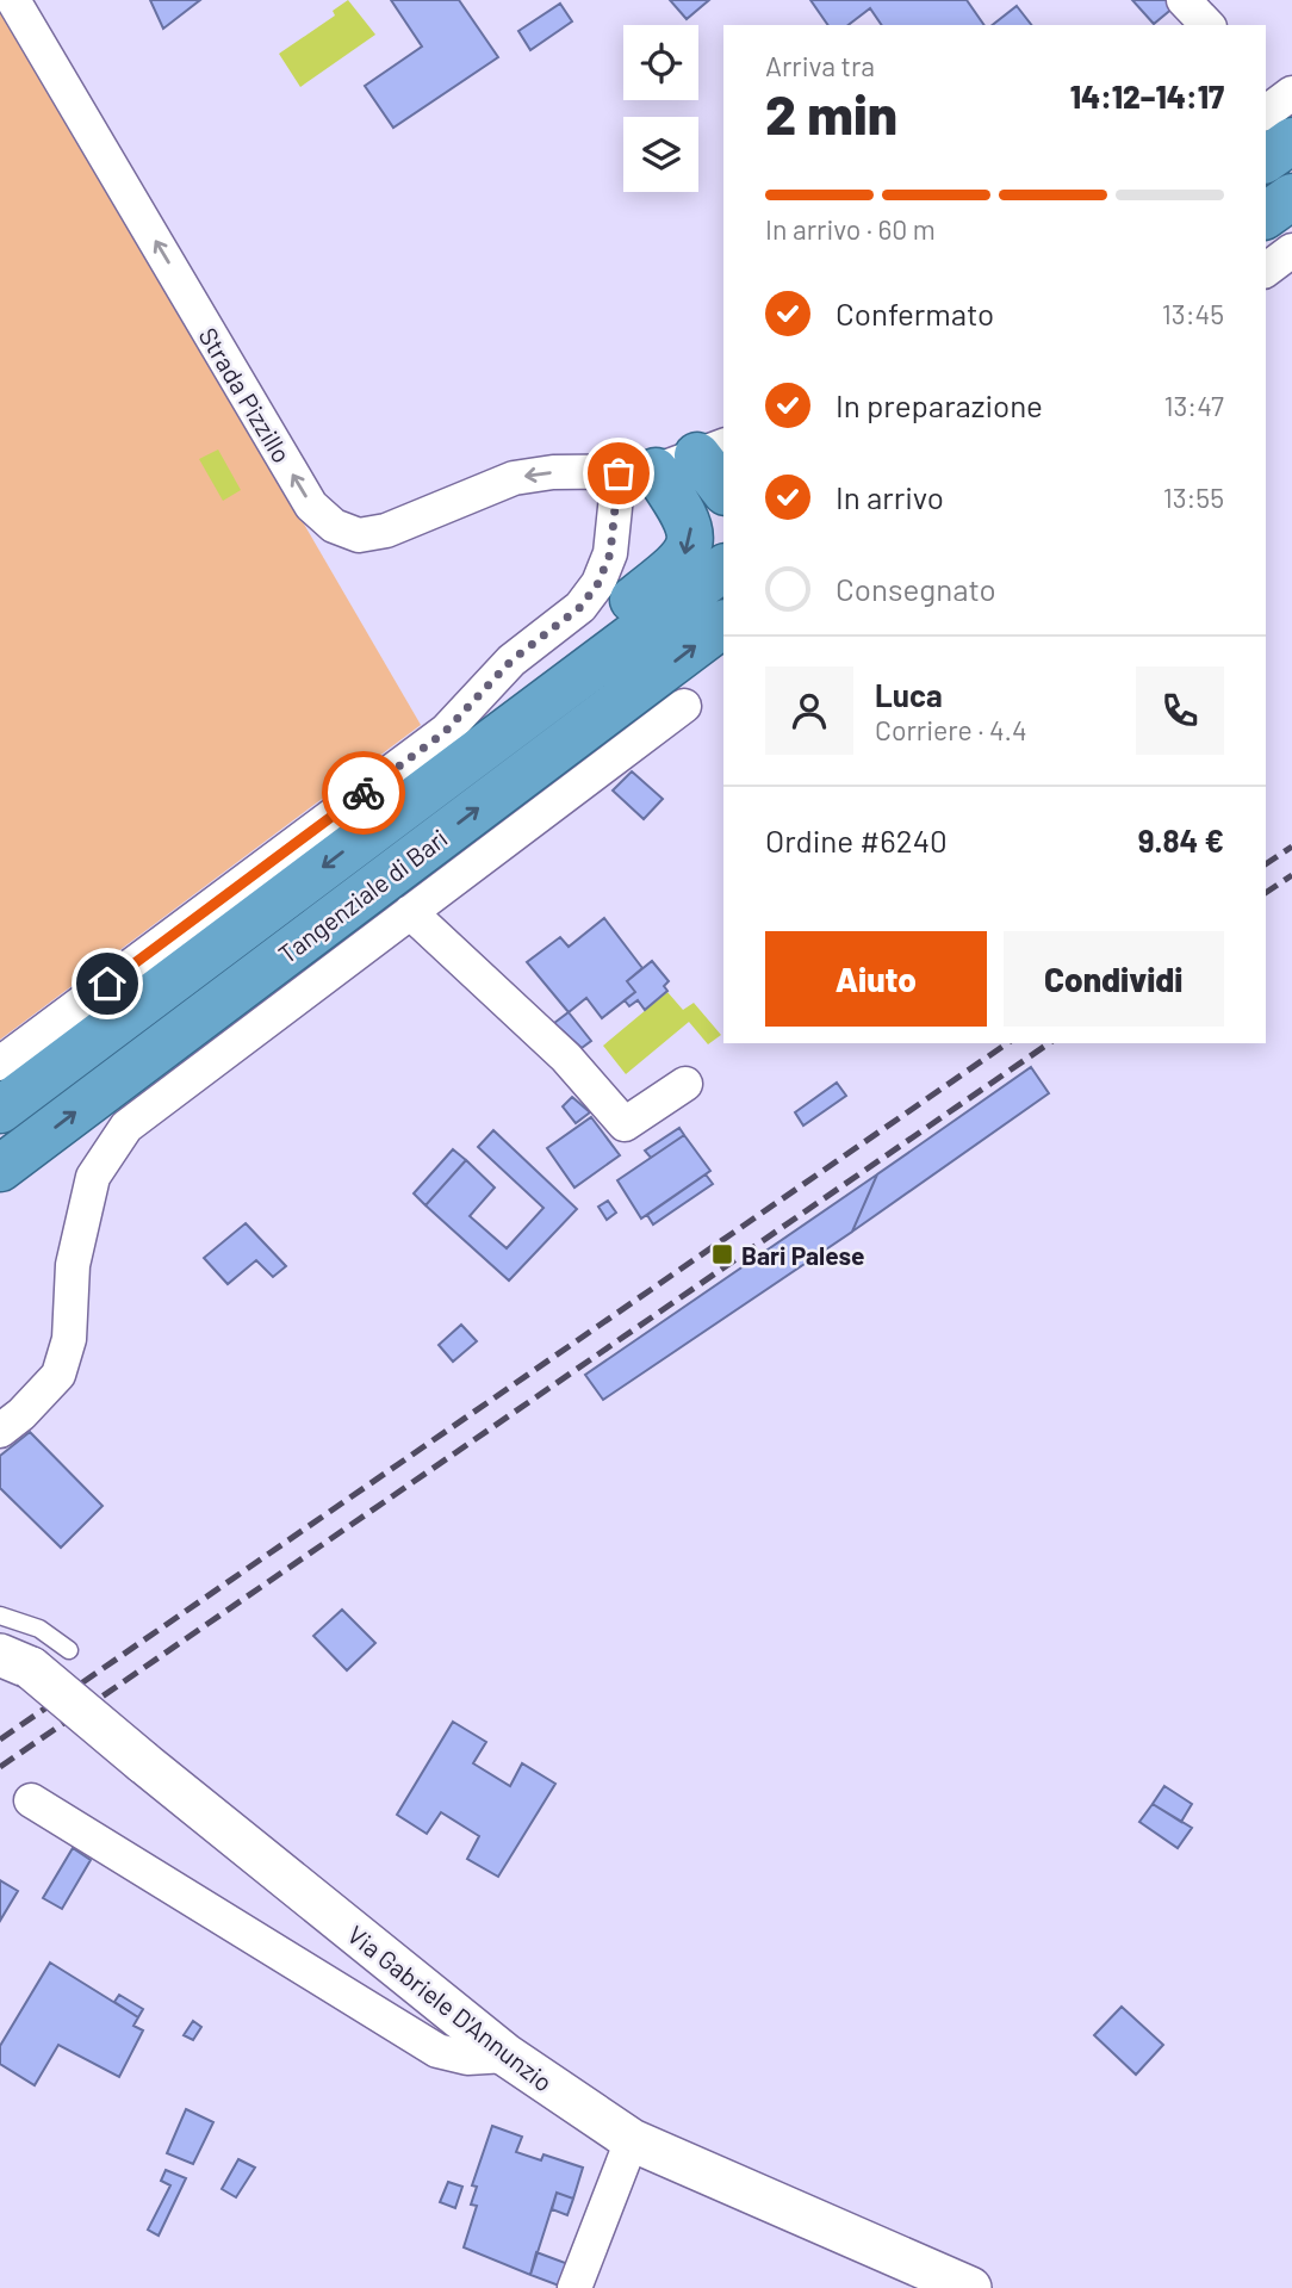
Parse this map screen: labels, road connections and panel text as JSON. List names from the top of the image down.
{
  "streets": {
    "highway": ["Tangenziale di Bari"],
    "street": ["Strada Pizzillo", "Via Gabriele D'Annunzio"]
  },
  "one_way": ["Strada Pizzillo"],
  "places": {
    "transit": ["Bari Palese"]
  },
  "page": {
    "heading": ["2 min", "Arriva tra", "14:12–14:17"],
    "panel": [
      "Luca",
      "Corriere · 4.4",
      "Ordine #6240",
      "9.84 €"
    ],
    "bar": "In arrivo · 60 m",
    "list": [
      ["Confermato", "13:45"],
      ["In preparazione", "13:47"],
      ["In arrivo", "13:55"],
      "Consegnato"
    ],
    "buttons": ["Aiuto", "Condividi"]
  }
}
